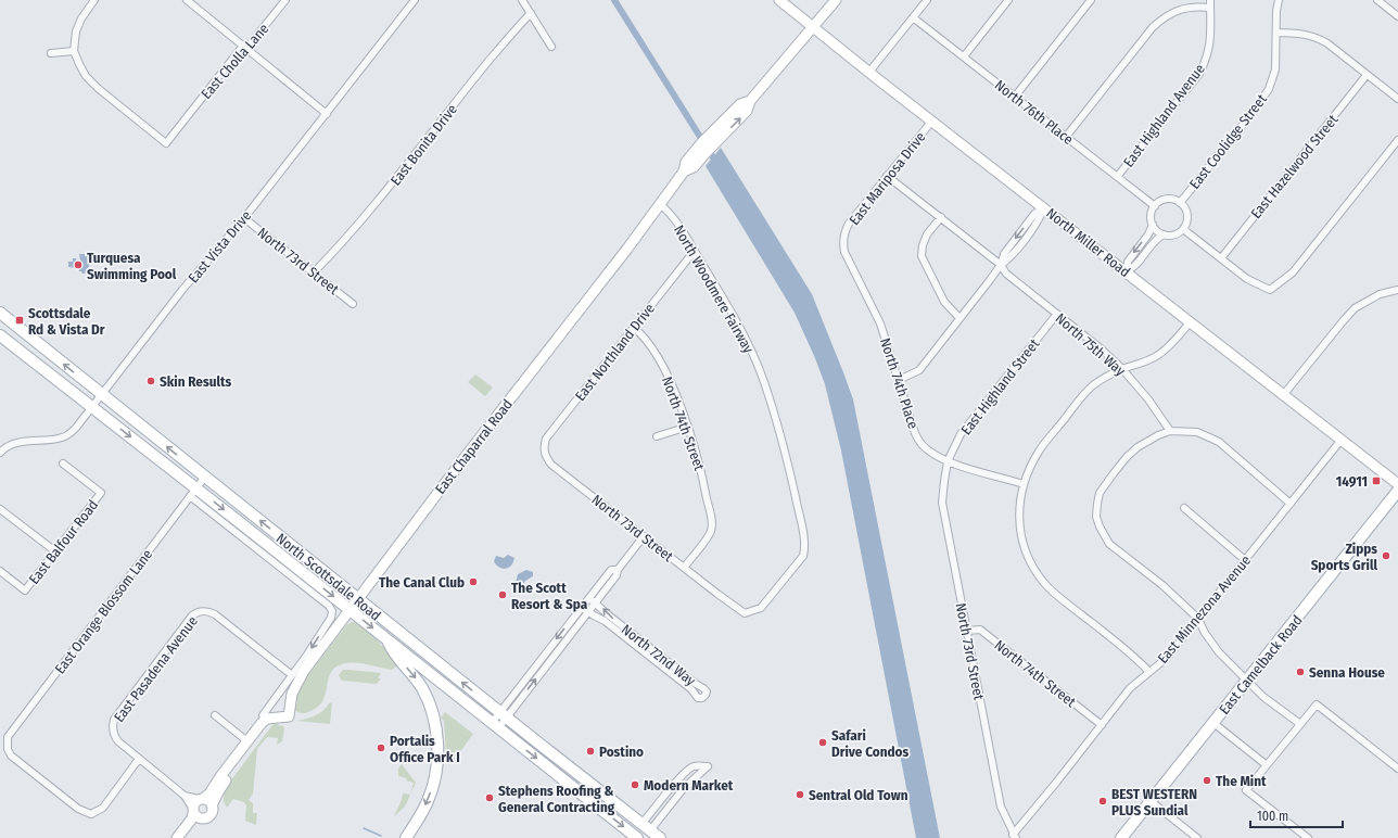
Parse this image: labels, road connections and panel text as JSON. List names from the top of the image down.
{
  "streets": {
    "main road": [
      "North Miller Road",
      "East Chaparral Road",
      "North Scottsdale Road",
      "East Camelback Road"
    ],
    "street": [
      "East Cholla Lane",
      "North 76th Place",
      "East Highland Avenue",
      "East Coolidge Street",
      "East Bonita Drive",
      "East Hazelwood Street",
      "East Mariposa Drive",
      "East Vista Drive",
      "North 73rd Street",
      "North Woodmere Fairway",
      "North 75th Way",
      "East Northland Drive",
      "North 74th Place",
      "East Highland Street",
      "North 74th Street",
      "East Balfour Road",
      "East Minnezona Avenue",
      "East Orange Blossom Lane",
      "North 72nd Way",
      "East Pasadena Avenue"
    ]
  },
  "crossings": [
    ["North 76th Place", "East Highland Avenue"],
    ["North 76th Place", "East Coolidge Street"],
    ["East Bonita Drive", "North 73rd Street"],
    ["East Mariposa Drive", "North Miller Road"],
    ["East Mariposa Drive", "North 75th Way"],
    ["East Mariposa Drive", "North 74th Place"],
    ["North Miller Road", "East Chaparral Road"],
    ["North Miller Road", "East Minnezona Avenue"],
    ["East Vista Drive", "North 73rd Street"],
    ["East Vista Drive", "North Scottsdale Road"],
    ["North 73rd Street", "North Woodmere Fairway"],
    ["North 73rd Street", "East Northland Drive"],
    ["North 73rd Street", "North 74th Place"],
    ["North 73rd Street", "East Highland Street"],
    ["North 73rd Street", "North 74th Street"],
    ["North 73rd Street", "East Minnezona Avenue"],
    ["North Woodmere Fairway", "East Northland Drive"],
    ["North Woodmere Fairway", "East Chaparral Road"],
    ["North 75th Way", "East Highland Street"],
    ["East Northland Drive", "North 74th Street"],
    ["North 74th Place", "East Highland Street"],
    ["North 74th Street", "East Minnezona Avenue"],
    ["East Chaparral Road", "North Scottsdale Road"],
    ["North Scottsdale Road", "East Orange Blossom Lane"],
    ["East Orange Blossom Lane", "East Pasadena Avenue"]
  ],
  "places": {
    "other": [
      "Turquesa Swimming Pool",
      "Skin Results",
      "Zipps Sports Grill",
      "The Canal Club",
      "The Scott Resort & Spa",
      "Senna House",
      "Safari Drive Condos",
      "Portalis Office Park I",
      "Postino",
      "The Mint",
      "Modern Market",
      "Sentral Old Town",
      "Stephens Roofing & General Contracting",
      "BEST WESTERN PLUS Sundial"
    ],
    "transit": ["Scottsdale Rd & Vista Dr", "14911"]
  },
  "scale_bar": "100 m"
}
